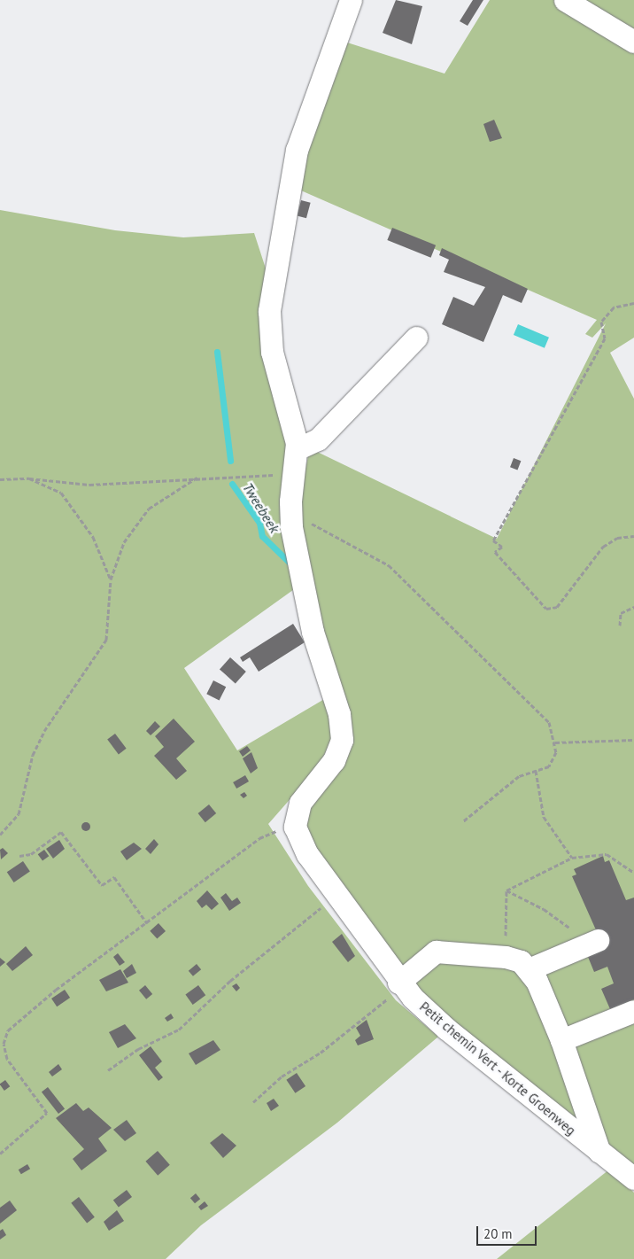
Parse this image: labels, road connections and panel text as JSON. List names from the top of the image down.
{
  "streets": {
    "street": ["Petit chemin Vert - Korte Groenweg"]
  },
  "water": ["Tweebeek"],
  "scale_bar": "20 m"
}
